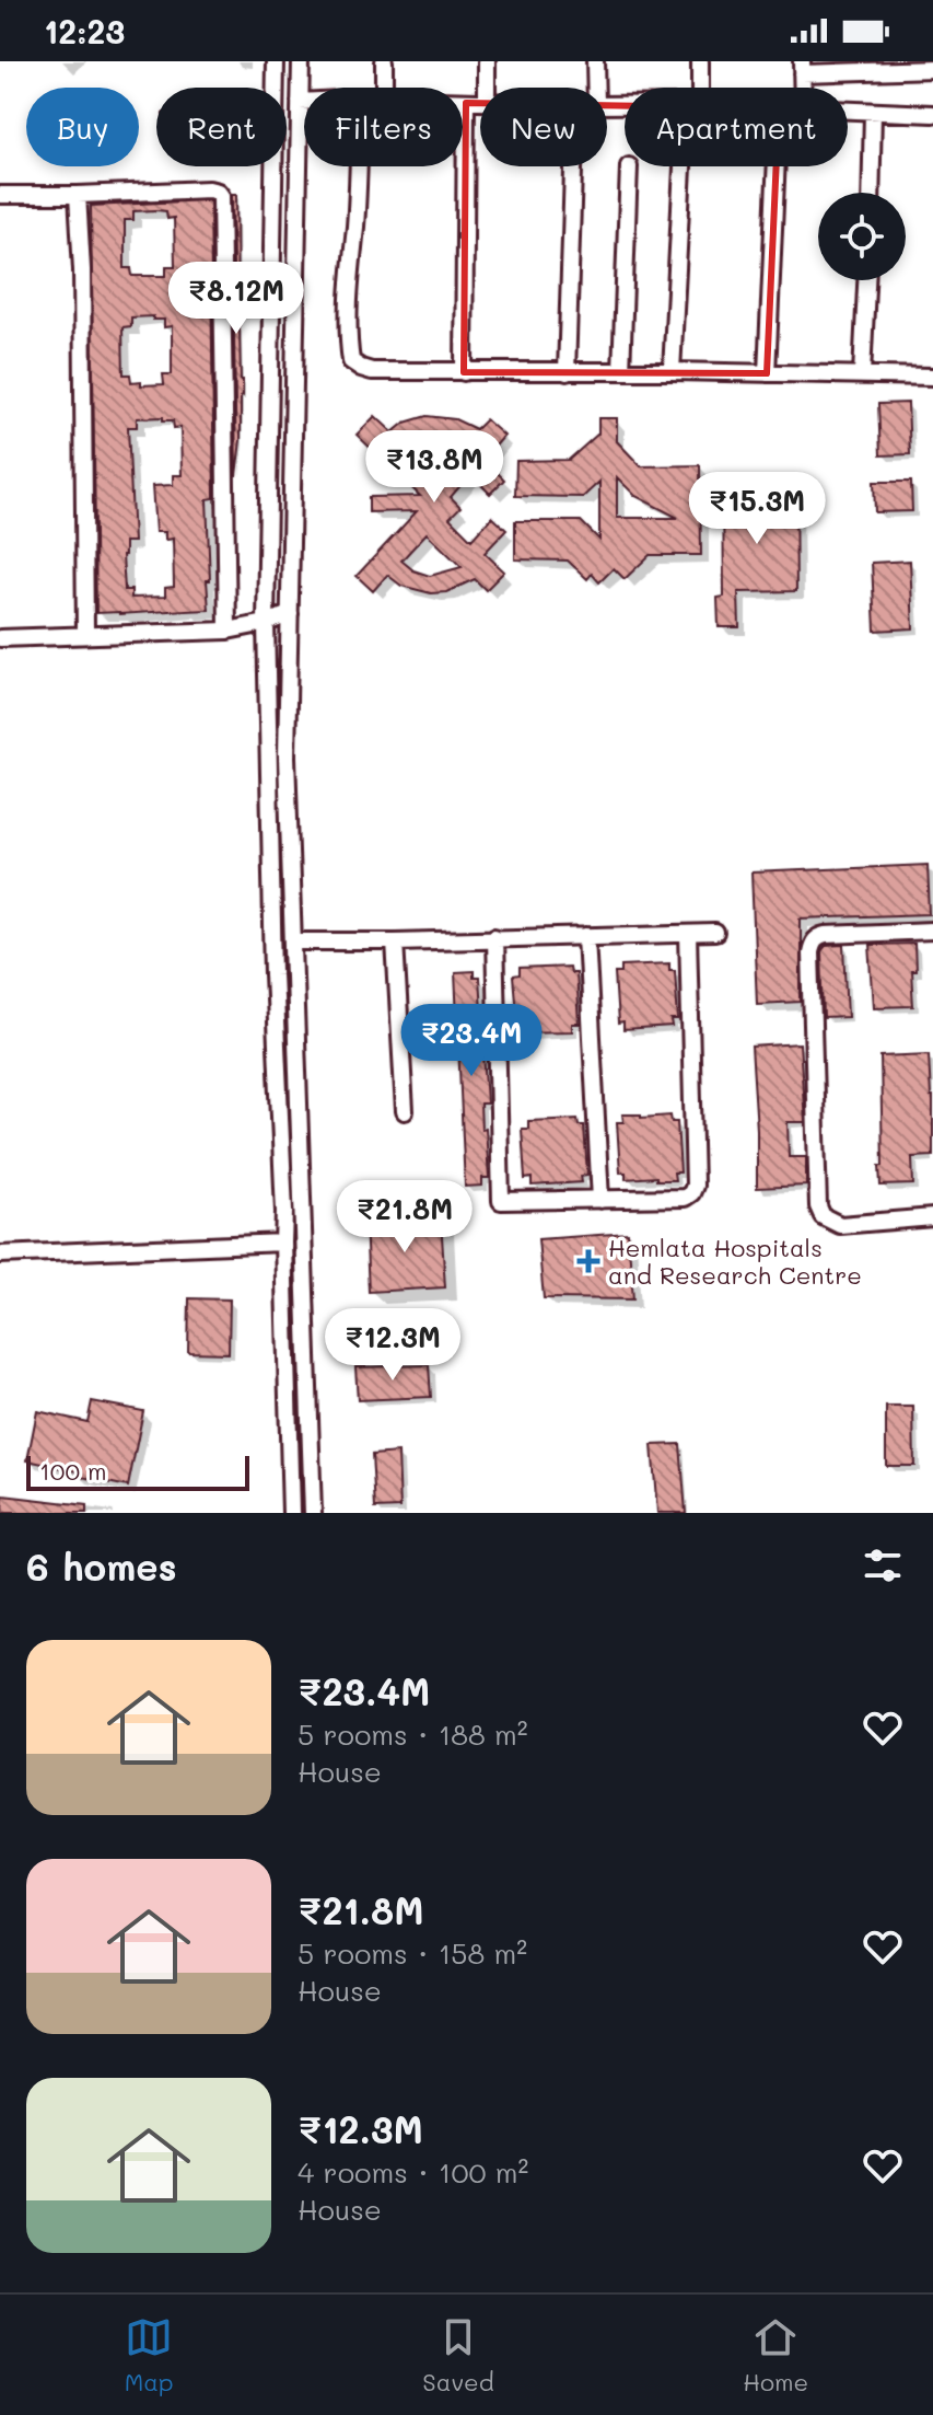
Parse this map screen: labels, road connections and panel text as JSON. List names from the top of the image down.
{
  "places": {
    "health": ["Hemlata Hospitals and Research Centre"]
  },
  "scale_bar": "100 m",
  "page": {
    "status": "12:23",
    "chip": [
      "Buy",
      "Rent",
      "Filters",
      "New",
      "Apartment"
    ],
    "price": [
      "₹8.12M",
      "₹13.8M",
      "₹15.3M",
      "₹23.4M",
      "₹21.8M",
      "₹12.3M"
    ],
    "scale": "100 m",
    "heading": "6 homes",
    "list": [
      {
        "name": "₹23.4M",
        "note": "5 rooms · 188 m² · House"
      },
      {
        "name": "₹21.8M",
        "note": "5 rooms · 158 m² · House"
      },
      {
        "name": "₹12.3M",
        "note": "4 rooms · 100 m² · House"
      }
    ],
    "tabs": ["Map", "Saved", "Home"]
  }
}
